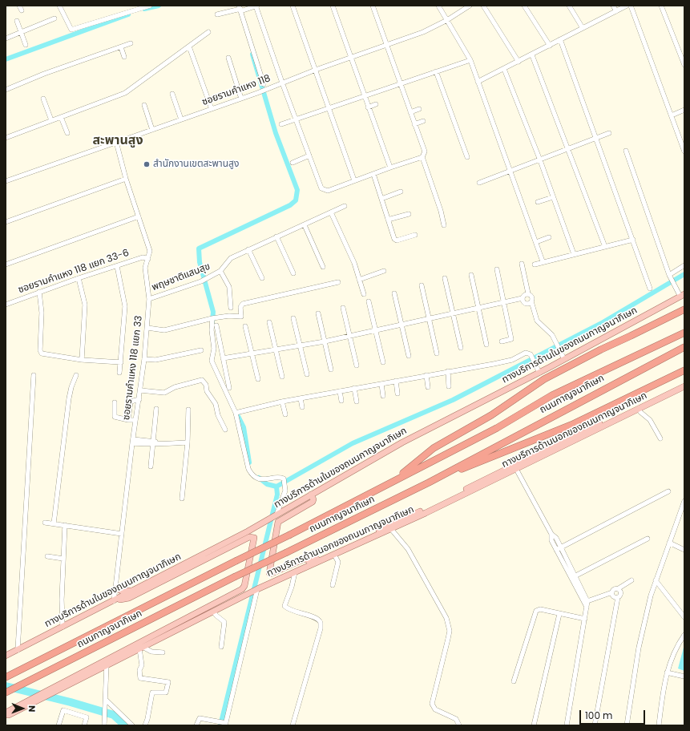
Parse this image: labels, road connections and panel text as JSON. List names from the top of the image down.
{
  "streets": {
    "highway": ["ถนนกาญจนาภิเษก"],
    "main road": ["ทางบริการด้านในของถนนกาญจนาภิเษก", "ทางบริการด้านนอกของถนนกาญจนาภิเษก"],
    "street": [
      "ซอยรามคำแหง 118",
      "ซอยรามคำแหง 118 แยก 33-6",
      "พฤษชาติแสนสุข",
      "ซอยรามคำแหง 118 แยก 33"
    ]
  },
  "crossings": [
    ["ซอยรามคำแหง 118", "ซอยรามคำแหง 118 แยก 33"],
    ["ซอยรามคำแหง 118 แยก 33-6", "ซอยรามคำแหง 118 แยก 33"],
    ["พฤษชาติแสนสุข", "ซอยรามคำแหง 118 แยก 33"],
    ["ทางบริการด้านในของถนนกาญจนาภิเษก", "ซอยรามคำแหง 118 แยก 33"]
  ],
  "districts": ["สะพานสูง"],
  "places": ["สำนักงานเขตสะพานสูง"],
  "scale_bar": "100 m",
  "north": "right"
}
